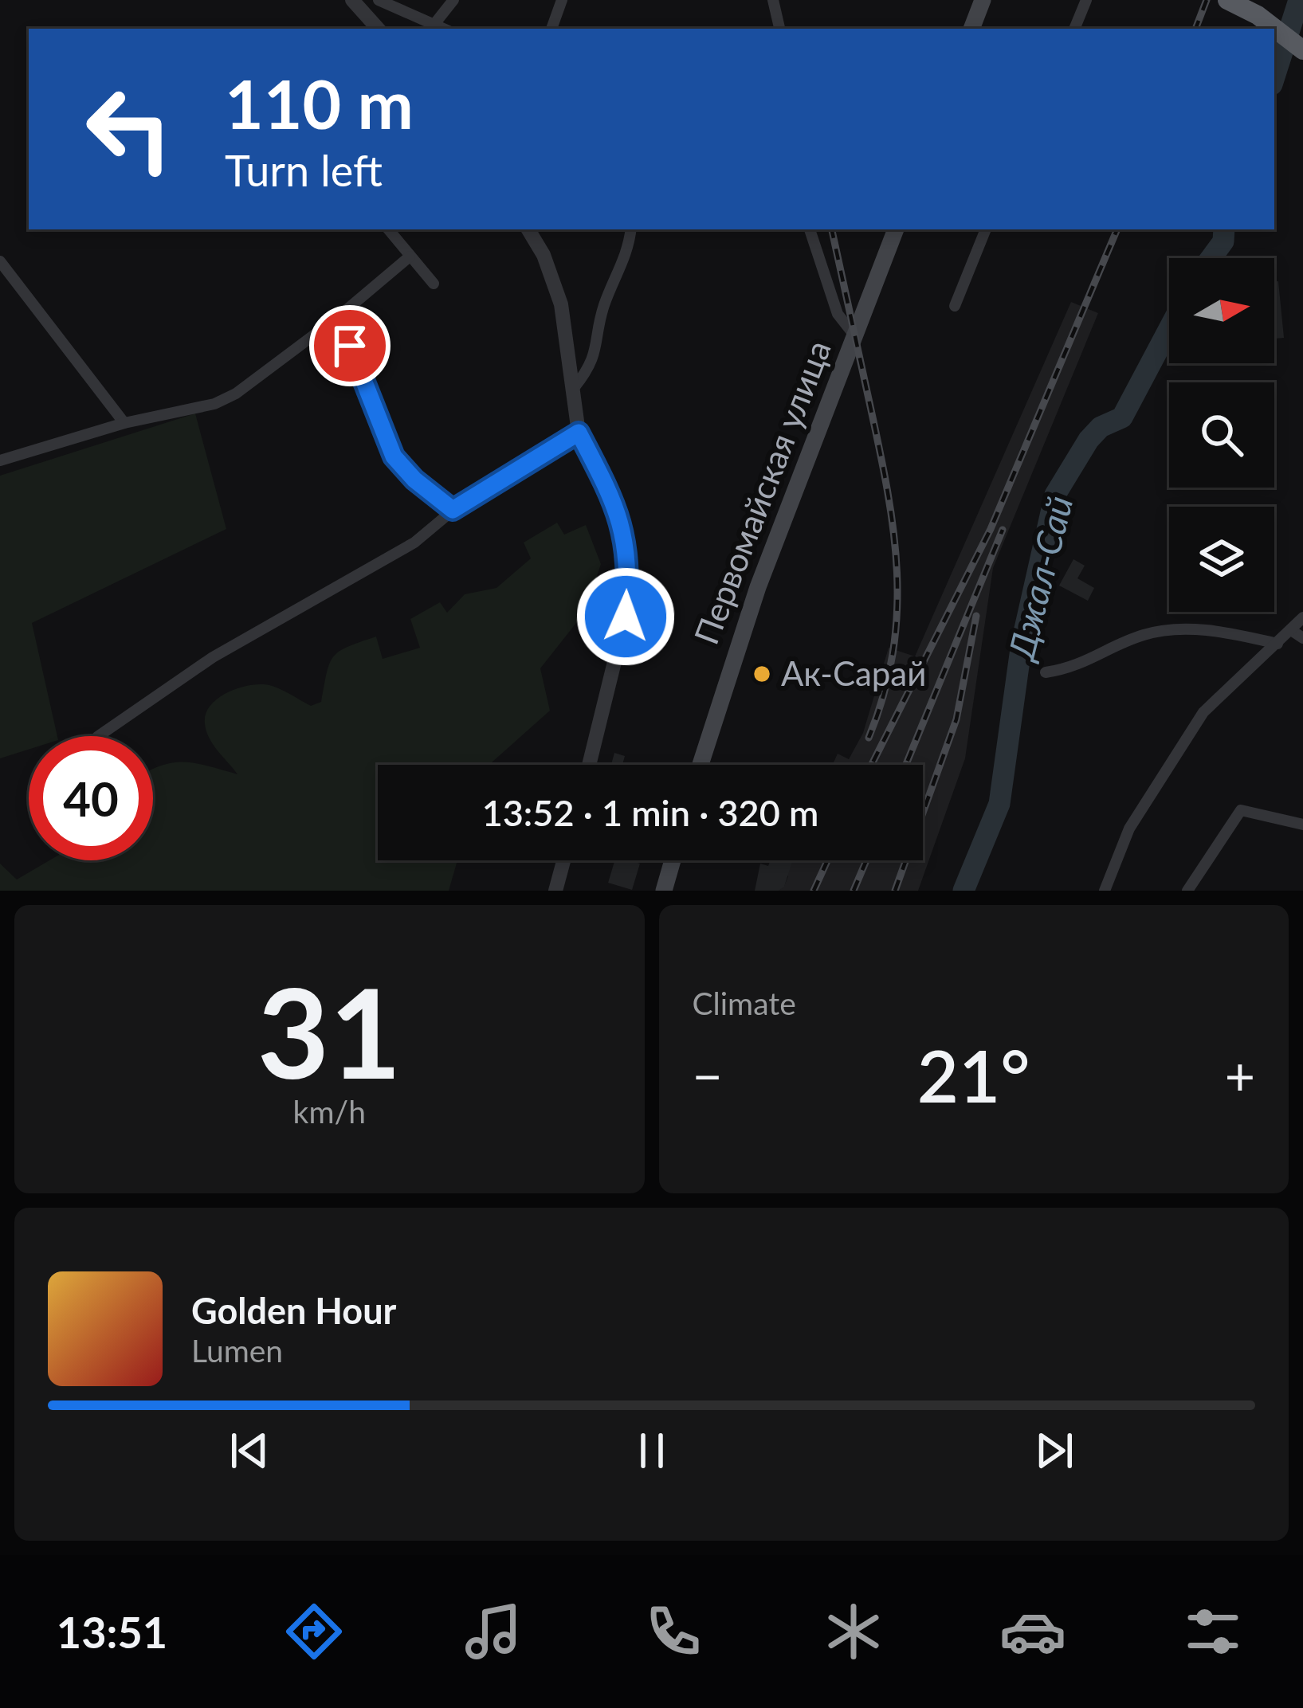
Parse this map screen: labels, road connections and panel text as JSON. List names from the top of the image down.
{
  "streets": {
    "main road": ["Первомайская улица"]
  },
  "water": ["Джал-Сай"],
  "places": ["Ак-Сарай"],
  "north": "right",
  "page": {
    "turn": ["110 m", "Turn left"],
    "limit": "40",
    "trip": "13:52 · 1 min · 320 m",
    "tile": [
      ["31", "km/h"],
      "Climate"
    ],
    "heat": ["−", "21°", "+"],
    "song": ["Golden Hour", "Lumen"],
    "tabs": "13:51"
  }
}
